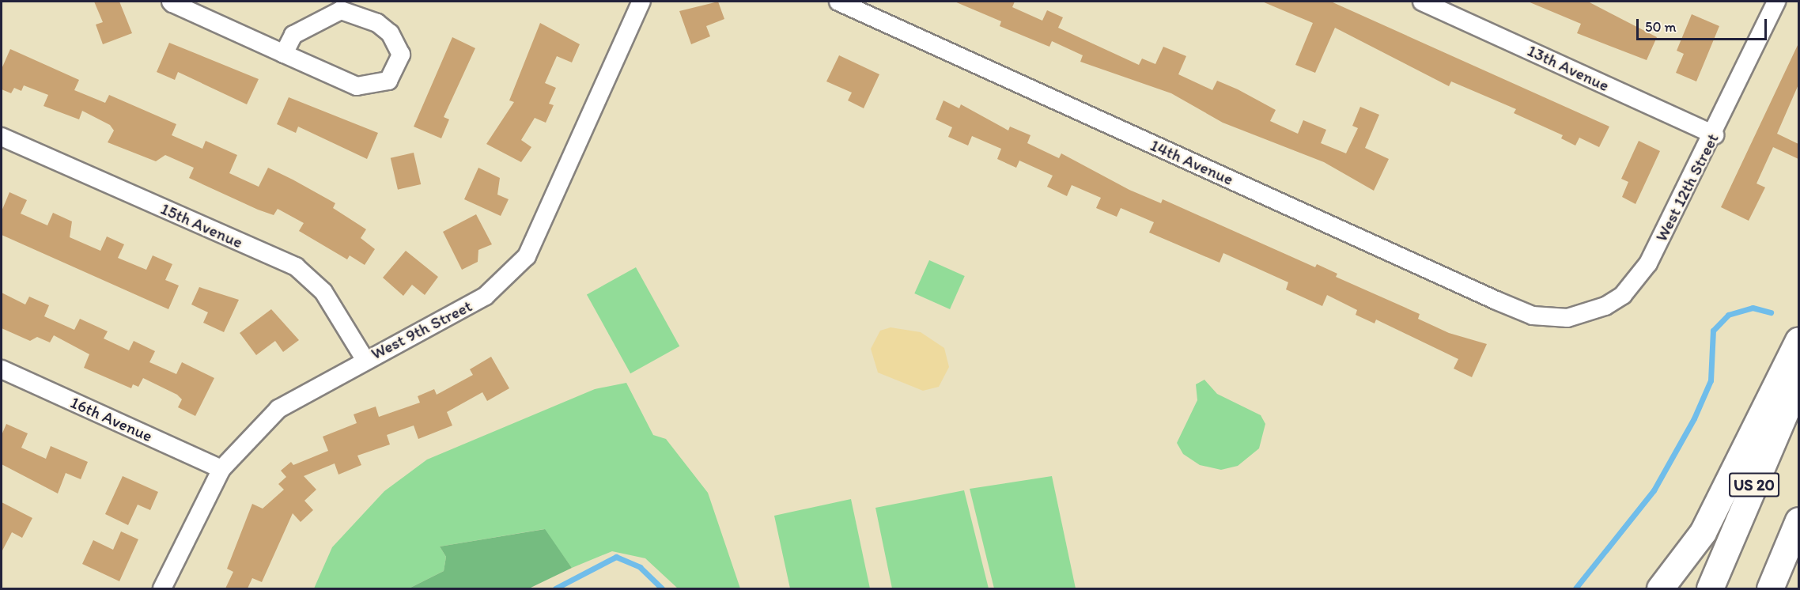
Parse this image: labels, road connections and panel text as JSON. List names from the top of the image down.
{
  "streets": {
    "main road": ["US 20"],
    "street": [
      "13th Avenue",
      "14th Avenue",
      "West 12th Street",
      "15th Avenue",
      "West 9th Street",
      "16th Avenue"
    ]
  },
  "crossings": [
    ["13th Avenue", "West 12th Street"],
    ["14th Avenue", "West 12th Street"],
    ["15th Avenue", "West 9th Street"],
    ["West 9th Street", "16th Avenue"]
  ],
  "scale_bar": "50 m"
}
